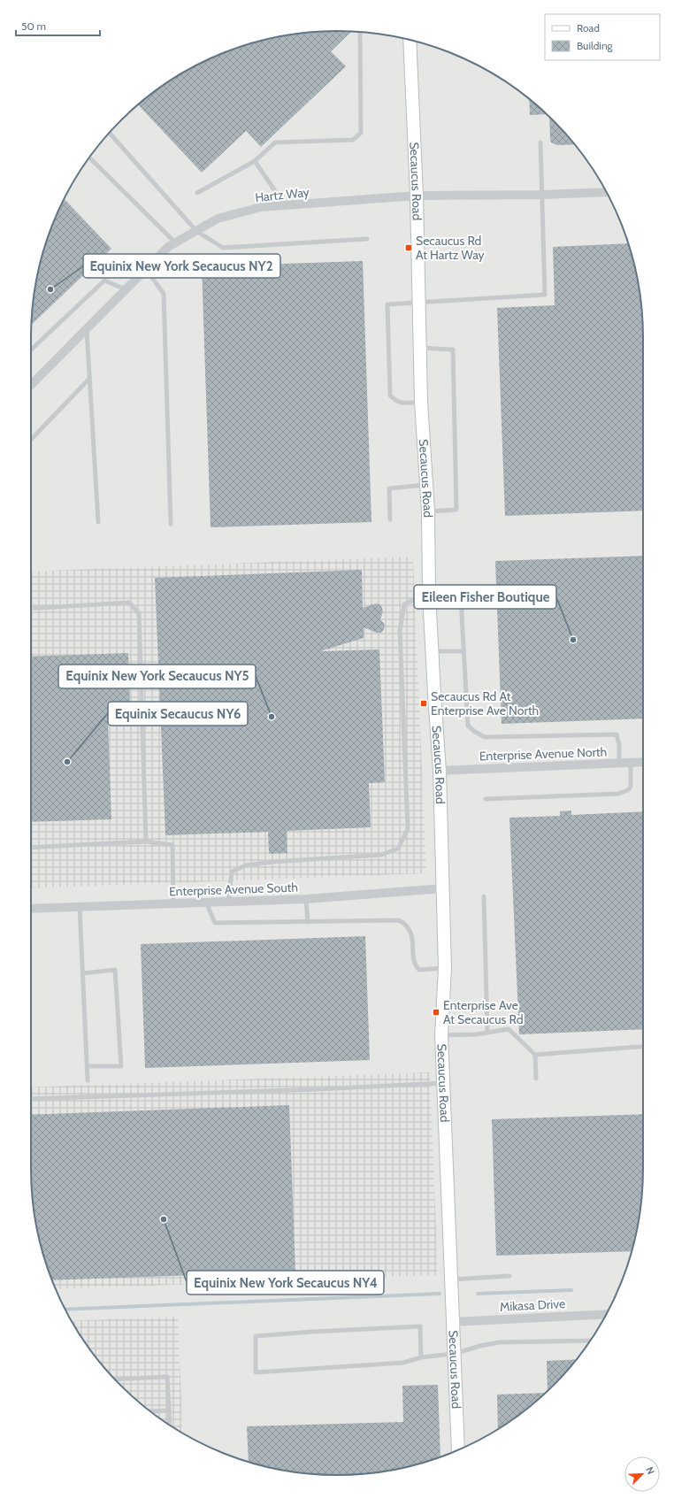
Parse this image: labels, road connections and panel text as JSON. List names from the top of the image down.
{
  "streets": {
    "main road": ["Secaucus Road"],
    "street": [
      "Hartz Way",
      "Enterprise Avenue North",
      "Enterprise Avenue South",
      "Mikasa Drive"
    ]
  },
  "crossings": [
    ["Secaucus Road", "Hartz Way"],
    ["Secaucus Road", "Enterprise Avenue North"],
    ["Secaucus Road", "Enterprise Avenue South"],
    ["Secaucus Road", "Mikasa Drive"]
  ],
  "places": {
    "transit": ["Secaucus Rd At Hartz Way", "Secaucus Rd At Enterprise Ave North", "Enterprise Ave At Secaucus Rd"],
    "other": [
      "Equinix New York Secaucus NY2",
      "Eileen Fisher Boutique",
      "Equinix New York Secaucus NY5",
      "Equinix Secaucus NY6",
      "Equinix New York Secaucus NY4"
    ]
  },
  "legend": ["Road", "Building"],
  "scale_bar": "50 m",
  "north": "top right"
}
